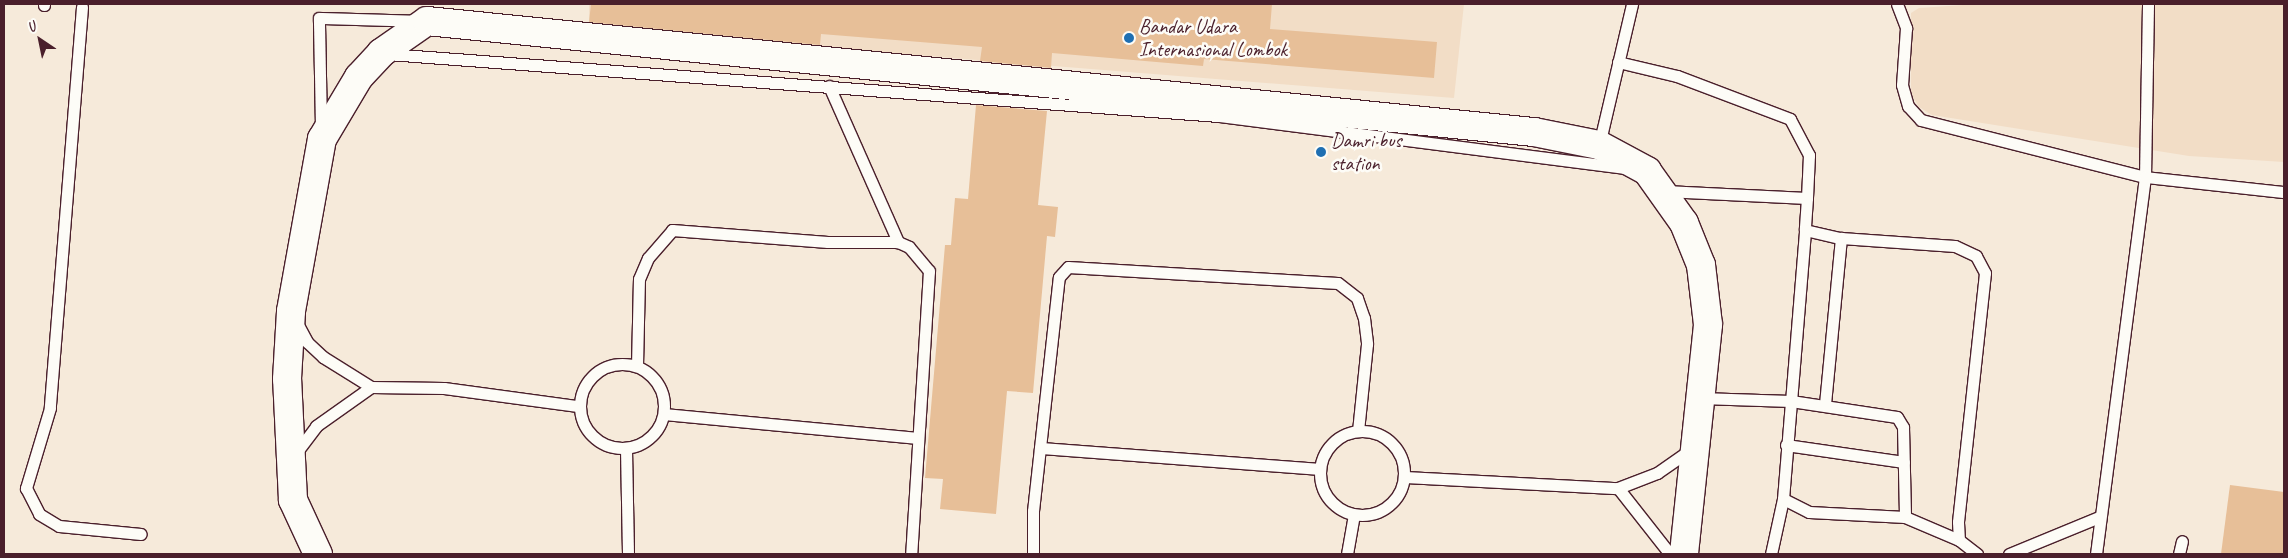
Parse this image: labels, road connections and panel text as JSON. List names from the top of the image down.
{
  "places": ["Bandar Udara Internasional Lombok", "Damri bus station"],
  "north": "top left"
}
